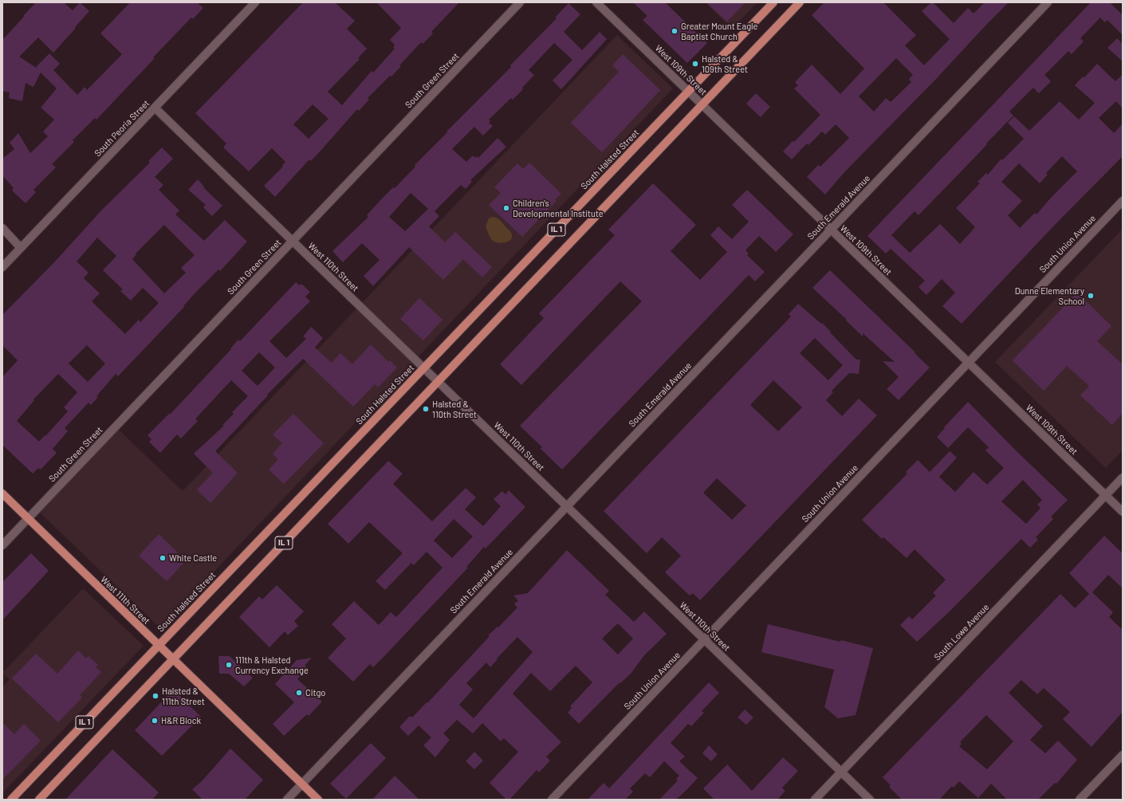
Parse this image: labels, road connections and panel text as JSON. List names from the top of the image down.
{
  "streets": {
    "main road": ["South Halsted Street", "IL 1", "West 111th Street"],
    "street": [
      "West 109th Street",
      "South Green Street",
      "South Peoria Street",
      "South Emerald Avenue",
      "South Union Avenue",
      "West 110th Street",
      "South Lowe Avenue"
    ]
  },
  "crossings": [
    ["West 109th Street", "South Halsted Street"],
    ["West 109th Street", "South Emerald Avenue"],
    ["West 109th Street", "IL 1"],
    ["West 109th Street", "South Union Avenue"],
    ["West 109th Street", "South Lowe Avenue"],
    ["South Green Street", "West 110th Street"],
    ["South Green Street", "West 111th Street"],
    ["South Peoria Street", "West 110th Street"],
    ["South Halsted Street", "West 110th Street"],
    ["South Halsted Street", "West 111th Street"],
    ["South Emerald Avenue", "West 110th Street"],
    ["South Emerald Avenue", "West 111th Street"],
    ["IL 1", "West 110th Street"],
    ["IL 1", "West 111th Street"],
    ["South Union Avenue", "West 110th Street"],
    ["West 110th Street", "South Lowe Avenue"]
  ],
  "places": [
    "Greater Mount Eagle Baptist Church",
    "Halsted & 109th Street",
    "Children's Developmental Institute",
    "Dunne Elementary School",
    "Halsted & 110th Street",
    "White Castle",
    "111th & Halsted Currency Exchange",
    "Citgo",
    "Halsted & 111th Street",
    "H&R Block"
  ]
}
